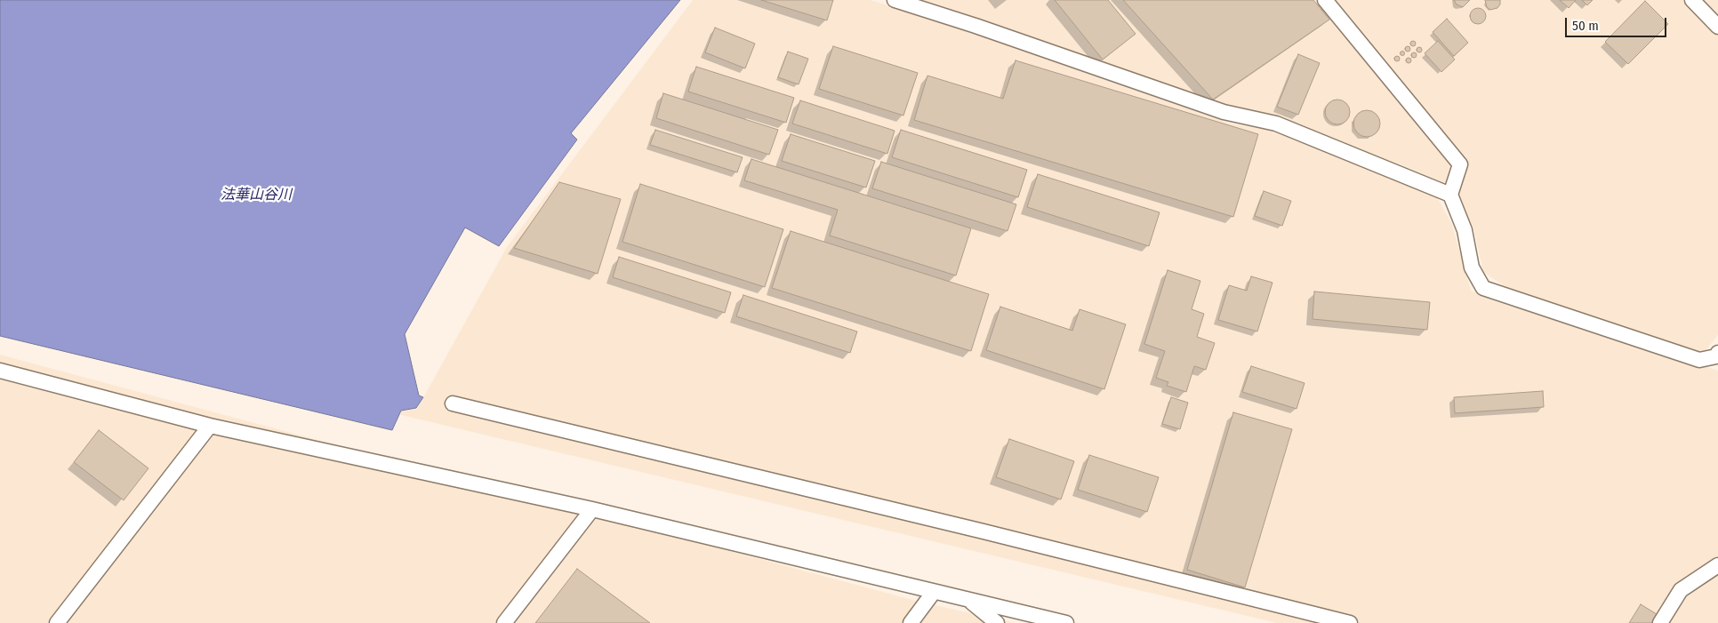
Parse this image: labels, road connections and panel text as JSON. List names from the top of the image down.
{
  "water": ["法華山谷川"],
  "scale_bar": "50 m"
}
